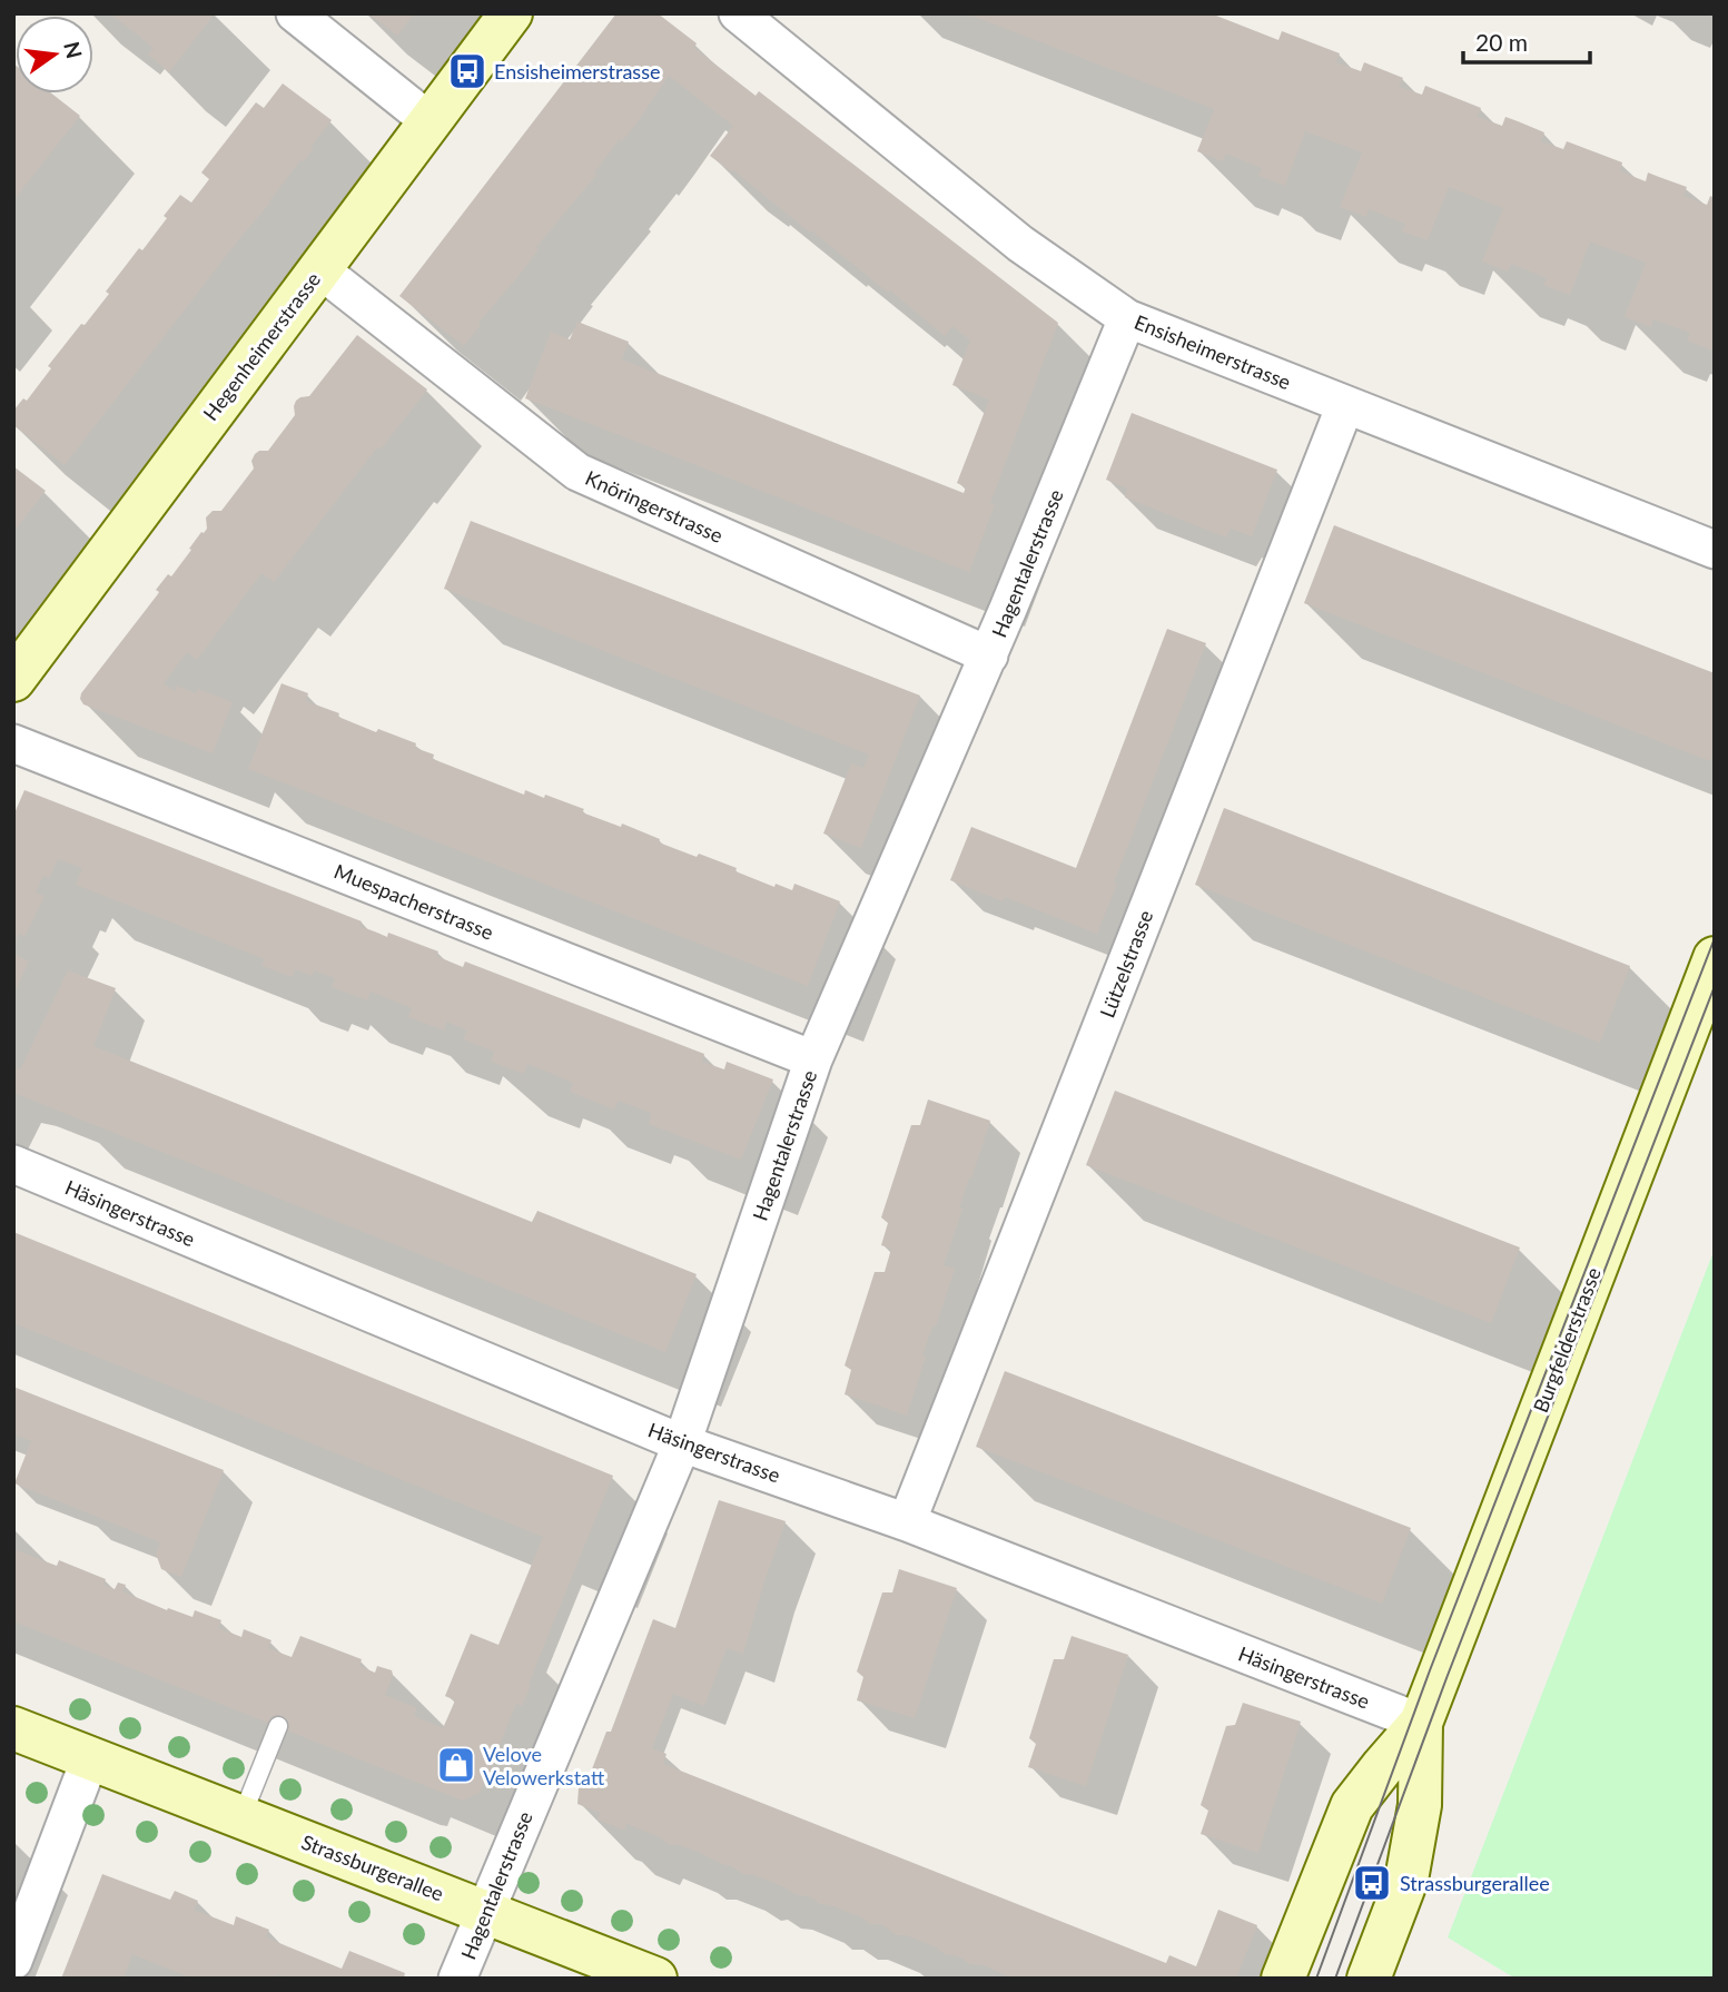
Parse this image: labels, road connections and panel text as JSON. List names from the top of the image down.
{
  "streets": {
    "street": [
      "Hegenheimerstrasse",
      "Ensisheimerstrasse",
      "Knöringerstrasse",
      "Hagentalerstrasse",
      "Muespacherstrasse",
      "Lützelstrasse",
      "Häsingerstrasse",
      "Burgfelderstrasse",
      "Strassburgerallee"
    ]
  },
  "crossings": [
    ["Hegenheimerstrasse", "Knöringerstrasse"],
    ["Ensisheimerstrasse", "Hagentalerstrasse"],
    ["Ensisheimerstrasse", "Lützelstrasse"],
    ["Knöringerstrasse", "Hagentalerstrasse"],
    ["Hagentalerstrasse", "Muespacherstrasse"],
    ["Hagentalerstrasse", "Häsingerstrasse"],
    ["Hagentalerstrasse", "Strassburgerallee"],
    ["Lützelstrasse", "Häsingerstrasse"],
    ["Häsingerstrasse", "Burgfelderstrasse"]
  ],
  "places": {
    "bus stop": ["Ensisheimerstrasse", "Strassburgerallee"],
    "shop": ["Velove Velowerkstatt"]
  },
  "scale_bar": "20 m",
  "north": "right"
}
